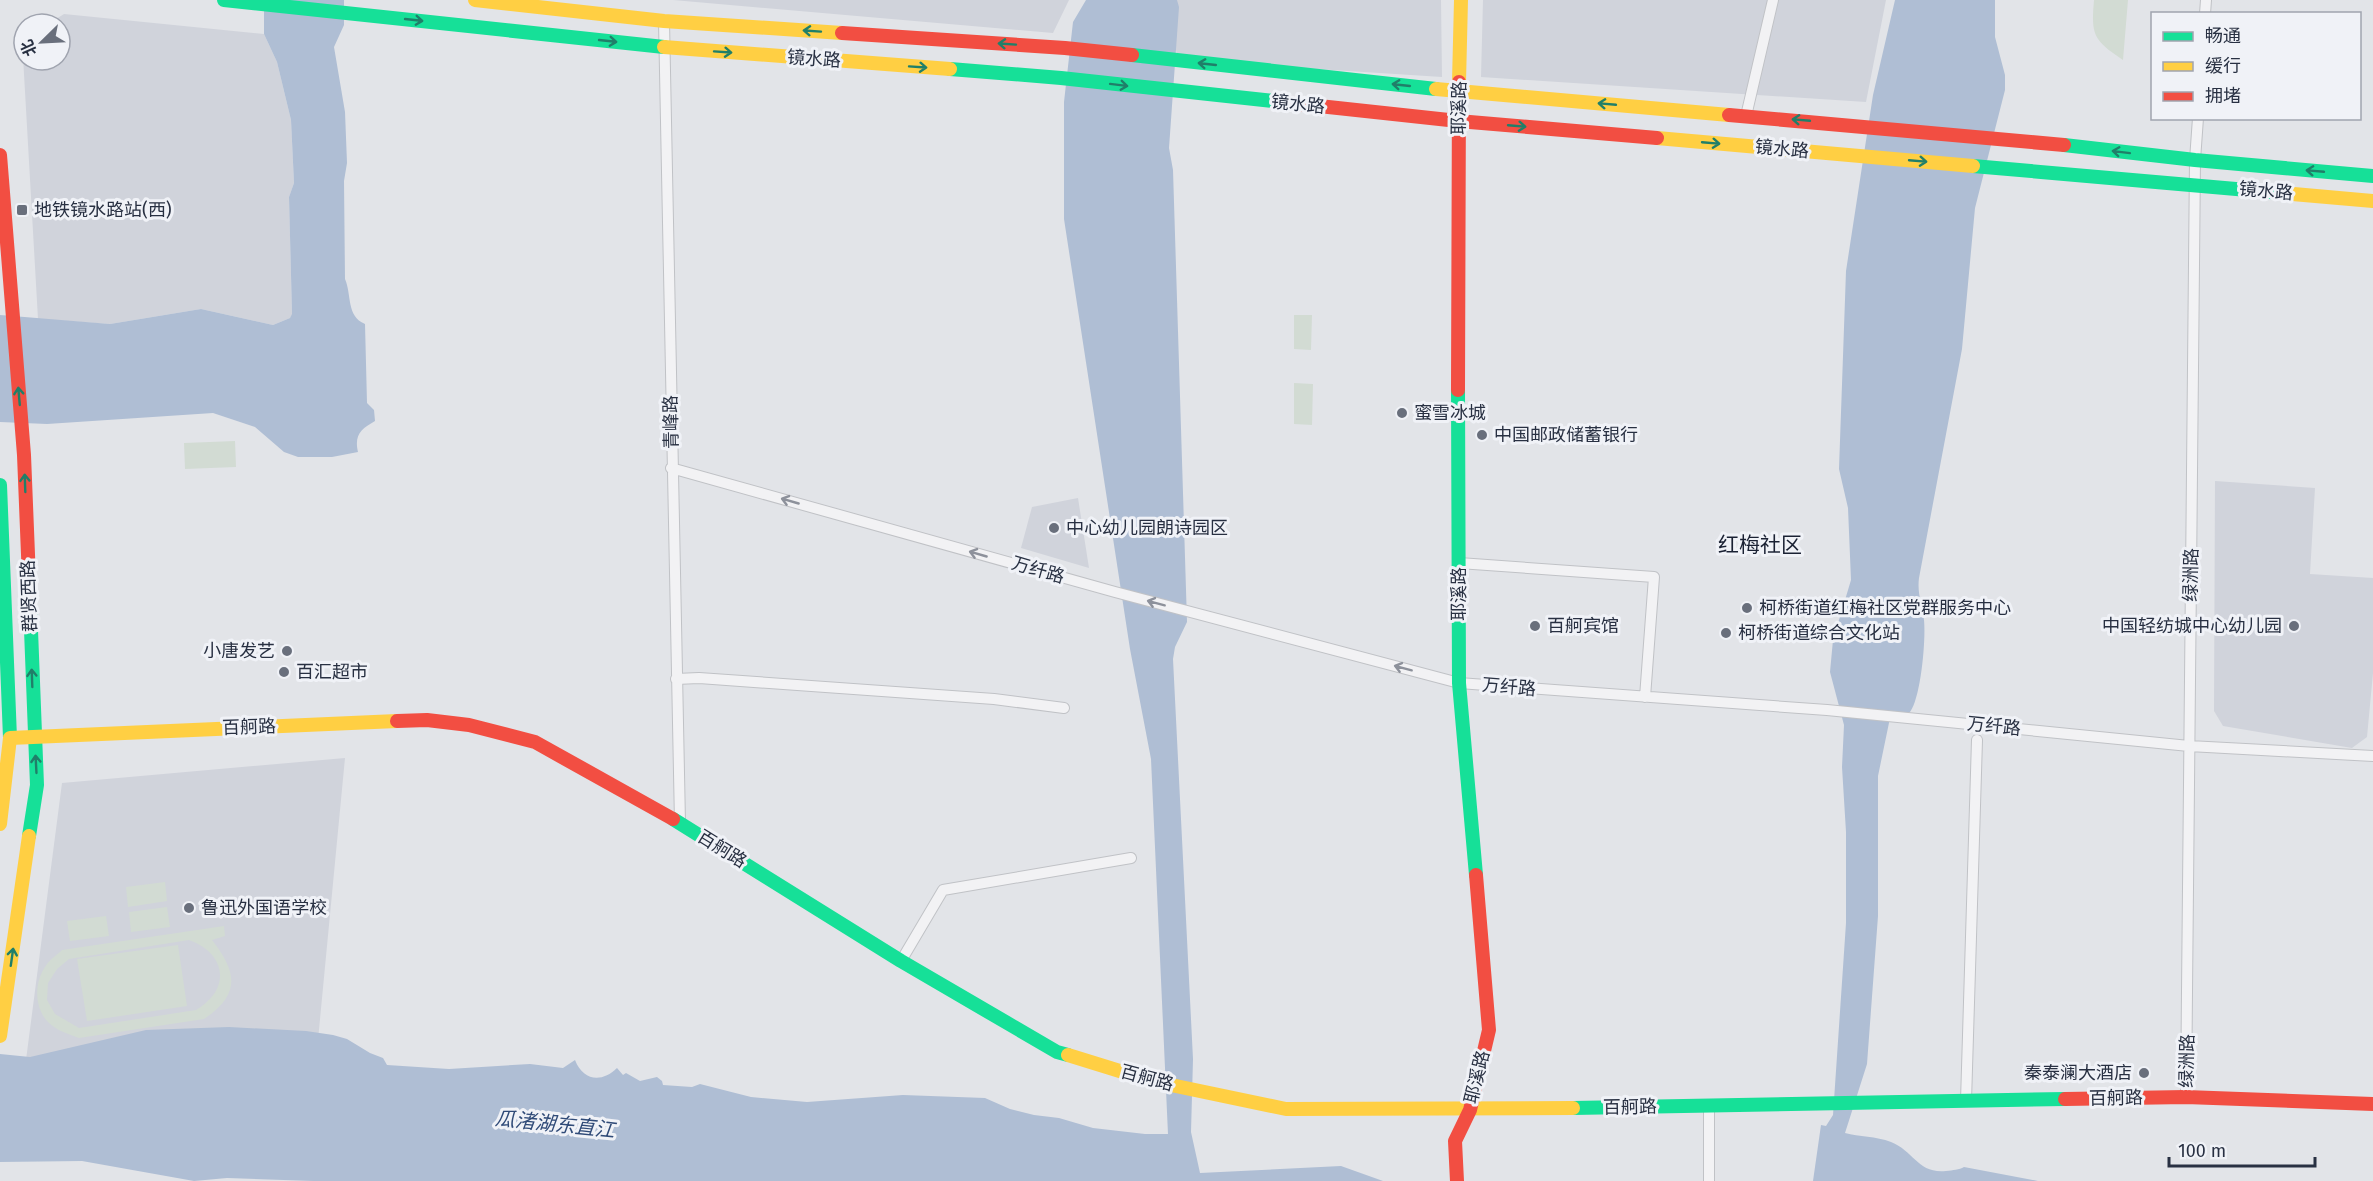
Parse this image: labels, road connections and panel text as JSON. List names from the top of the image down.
{
  "streets": {
    "main road": [
      "镜水路",
      "耶溪路",
      "群贤西路",
      "百舸路"
    ],
    "street": ["青峰路", "万纤路", "绿洲路"]
  },
  "crossings": [
    ["镜水路", "耶溪路"],
    ["镜水路", "青峰路"],
    ["镜水路", "绿洲路"],
    ["耶溪路", "万纤路"],
    ["耶溪路", "百舸路"],
    ["青峰路", "万纤路"],
    ["青峰路", "百舸路"],
    ["万纤路", "绿洲路"],
    ["绿洲路", "百舸路"],
    ["群贤西路", "百舸路"]
  ],
  "one_way": ["万纤路"],
  "districts": ["红梅社区"],
  "water": ["瓜渚湖东直江"],
  "places": {
    "transit": ["地铁镜水路站(西)"],
    "other": [
      "蜜雪冰城",
      "中国邮政储蓄银行",
      "中心幼儿园朗诗园区",
      "柯桥街道红梅社区党群服务中心",
      "百舸宾馆",
      "中国轻纺城中心幼儿园",
      "柯桥街道综合文化站",
      "小唐发艺",
      "百汇超市",
      "鲁迅外国语学校",
      "秦泰澜大酒店"
    ]
  },
  "legend": ["畅通", "缓行", "拥堵"],
  "scale_bar": "100 m",
  "north": "bottom left"
}
